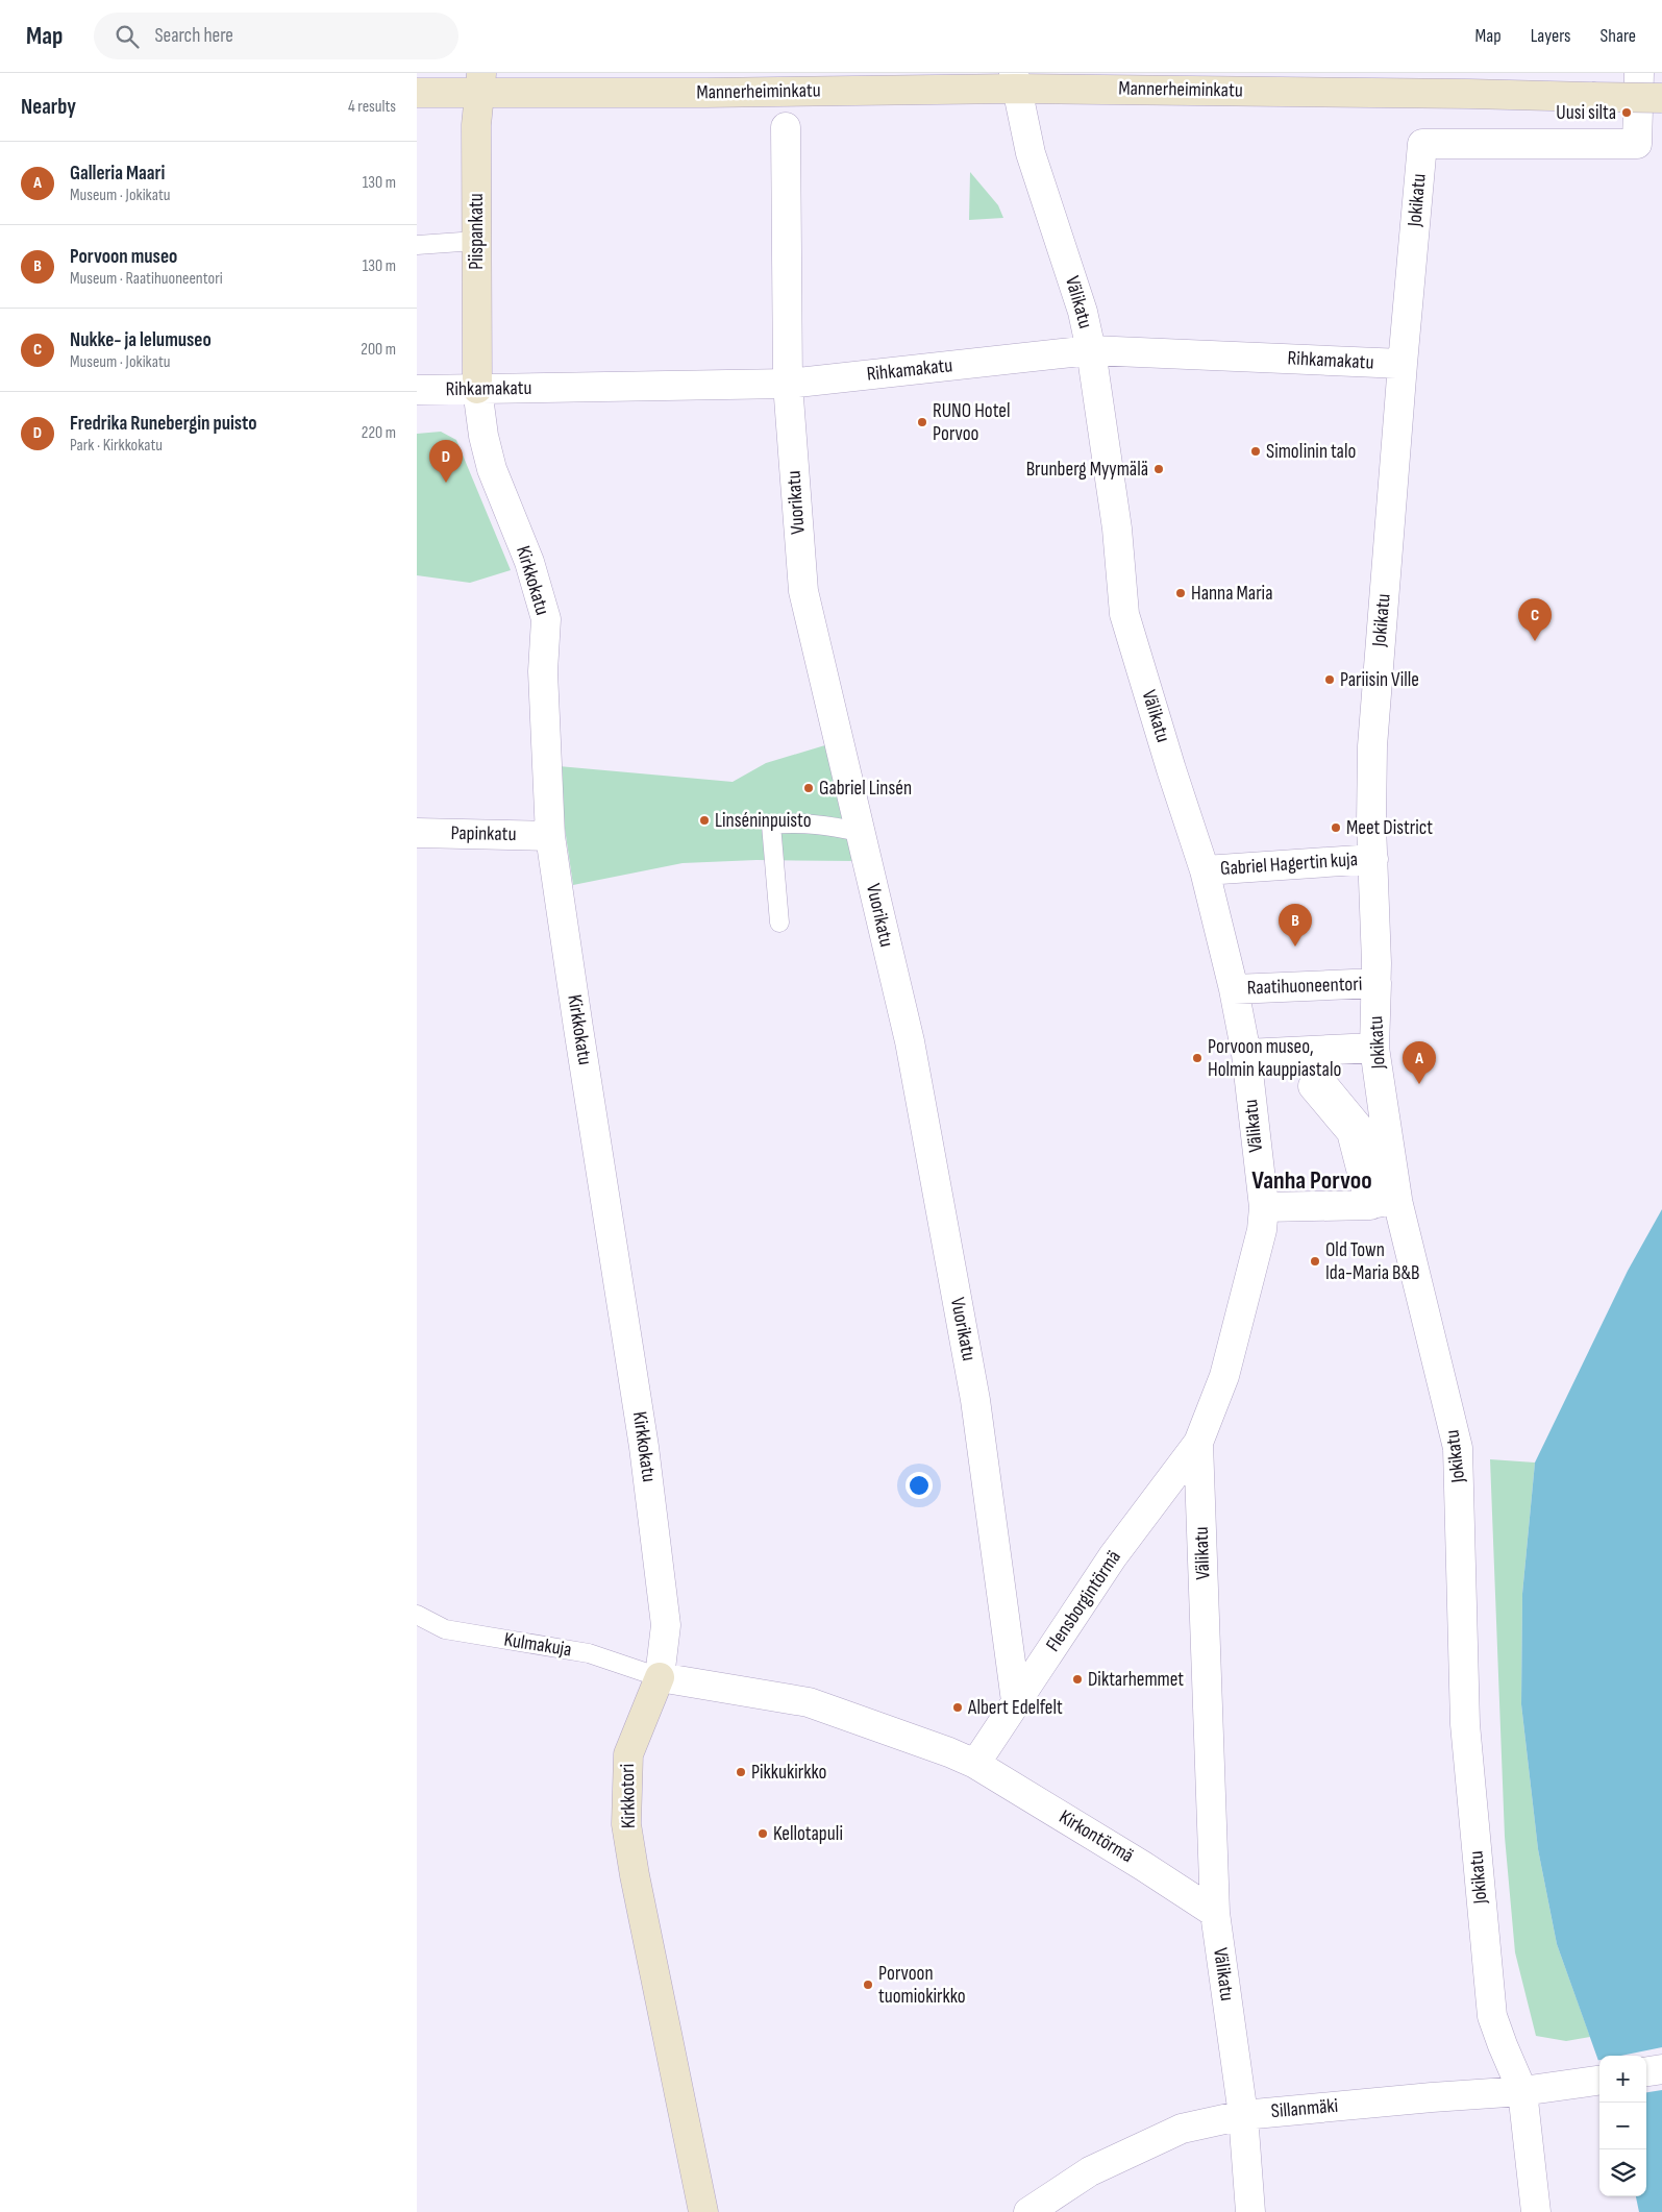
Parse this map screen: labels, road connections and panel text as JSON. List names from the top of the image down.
{
  "streets": {
    "main road": ["Mannerheiminkatu", "Piispankatu", "Kirkkotori"],
    "street": [
      "Jokikatu",
      "Välikatu",
      "Rihkamakatu",
      "Vuorikatu",
      "Kirkkokatu",
      "Papinkatu",
      "Gabriel Hagertin kuja",
      "Raatihuoneentori",
      "Flensborgintörmä",
      "Kirkontörmä",
      "Sillanmäki"
    ],
    "lane": ["Kulmakuja"]
  },
  "crossings": [
    ["Mannerheiminkatu", "Piispankatu"],
    ["Mannerheiminkatu", "Välikatu"],
    ["Jokikatu", "Rihkamakatu"],
    ["Jokikatu", "Gabriel Hagertin kuja"],
    ["Jokikatu", "Raatihuoneentori"],
    ["Jokikatu", "Sillanmäki"],
    ["Piispankatu", "Rihkamakatu"],
    ["Piispankatu", "Kirkkokatu"],
    ["Välikatu", "Rihkamakatu"],
    ["Välikatu", "Gabriel Hagertin kuja"],
    ["Välikatu", "Raatihuoneentori"],
    ["Välikatu", "Flensborgintörmä"],
    ["Välikatu", "Kirkontörmä"],
    ["Välikatu", "Sillanmäki"],
    ["Rihkamakatu", "Vuorikatu"],
    ["Rihkamakatu", "Kirkkokatu"],
    ["Vuorikatu", "Flensborgintörmä"],
    ["Kirkkokatu", "Papinkatu"],
    ["Kirkkokatu", "Kulmakuja"],
    ["Kirkkokatu", "Kirkkotori"],
    ["Flensborgintörmä", "Kirkontörmä"],
    ["Kulmakuja", "Kirkkotori"]
  ],
  "districts": ["Vanha Porvoo"],
  "places": [
    "Uusi silta",
    "RUNO Hotel Porvoo",
    "Simolinin talo",
    "Brunberg Myymälä",
    "Hanna Maria",
    "Pariisin Ville",
    "Gabriel Linsén",
    "Linséninpuisto",
    "Meet District",
    "Porvoon museo, Holmin kauppiastalo",
    "Old Town Ida-Maria B&B",
    "Diktarhemmet",
    "Albert Edelfelt",
    "Pikkukirkko",
    "Kellotapuli",
    "Porvoon tuomiokirkko"
  ],
  "page": {
    "header": "Map",
    "search": "Search here",
    "nav": ["Map", "Layers", "Share"],
    "heading": ["Nearby", "4 results"],
    "list": [
      {
        "mark": "A",
        "name": "Galleria Maari",
        "note": "Museum · Jokikatu",
        "value": "130 m"
      },
      {
        "mark": "B",
        "name": "Porvoon museo",
        "note": "Museum · Raatihuoneentori",
        "value": "130 m"
      },
      {
        "mark": "C",
        "name": "Nukke- ja lelumuseo",
        "note": "Museum · Jokikatu",
        "value": "200 m"
      },
      {
        "mark": "D",
        "name": "Fredrika Runebergin puisto",
        "note": "Park · Kirkkokatu",
        "value": "220 m"
      }
    ],
    "pins": [
      "D",
      "C",
      "B",
      "A"
    ],
    "map_buttons": ["+", "−"]
  }
}
